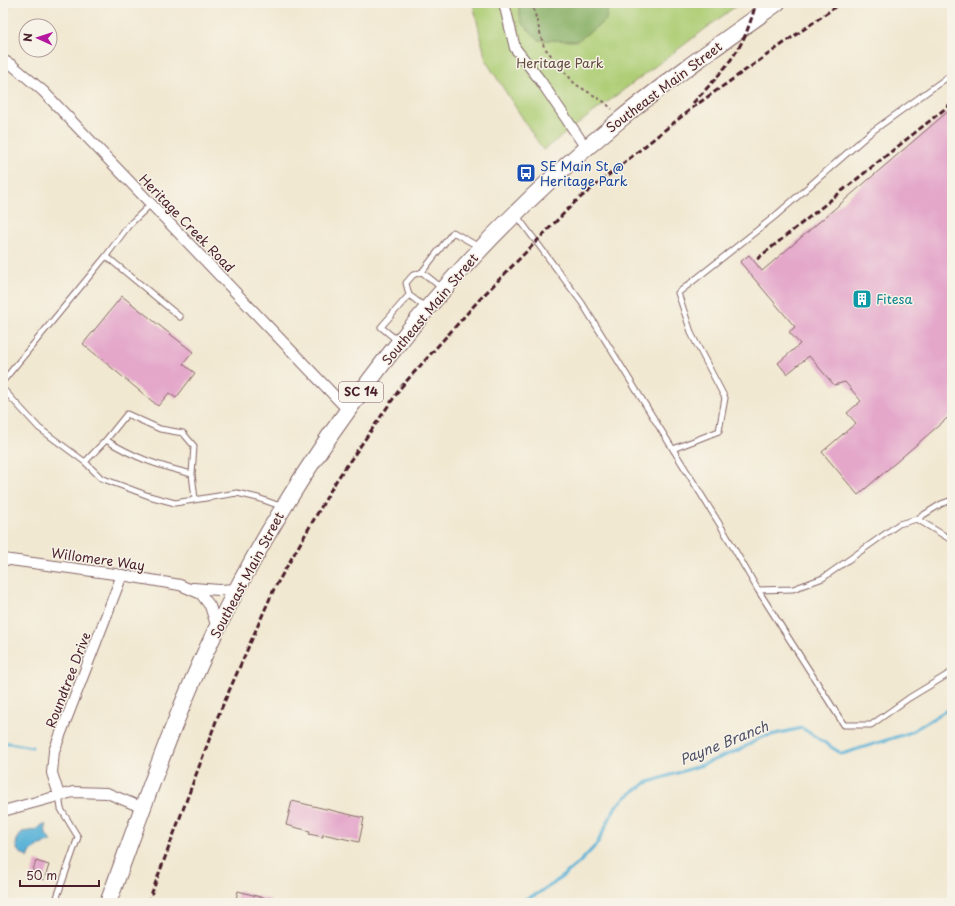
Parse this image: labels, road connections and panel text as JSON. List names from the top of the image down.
{
  "streets": {
    "main road": ["Southeast Main Street", "SC 14"],
    "street": ["Heritage Creek Road", "Willomere Way", "Roundtree Drive"]
  },
  "crossings": [
    ["Southeast Main Street", "Heritage Creek Road"],
    ["Southeast Main Street", "Willomere Way"],
    ["Willomere Way", "Roundtree Drive"]
  ],
  "water": ["Payne Branch"],
  "parks": ["Heritage Park"],
  "places": {
    "bus stop": ["SE Main St @ Heritage Park"],
    "building": ["Fitesa"]
  },
  "scale_bar": "50 m",
  "north": "left"
}
